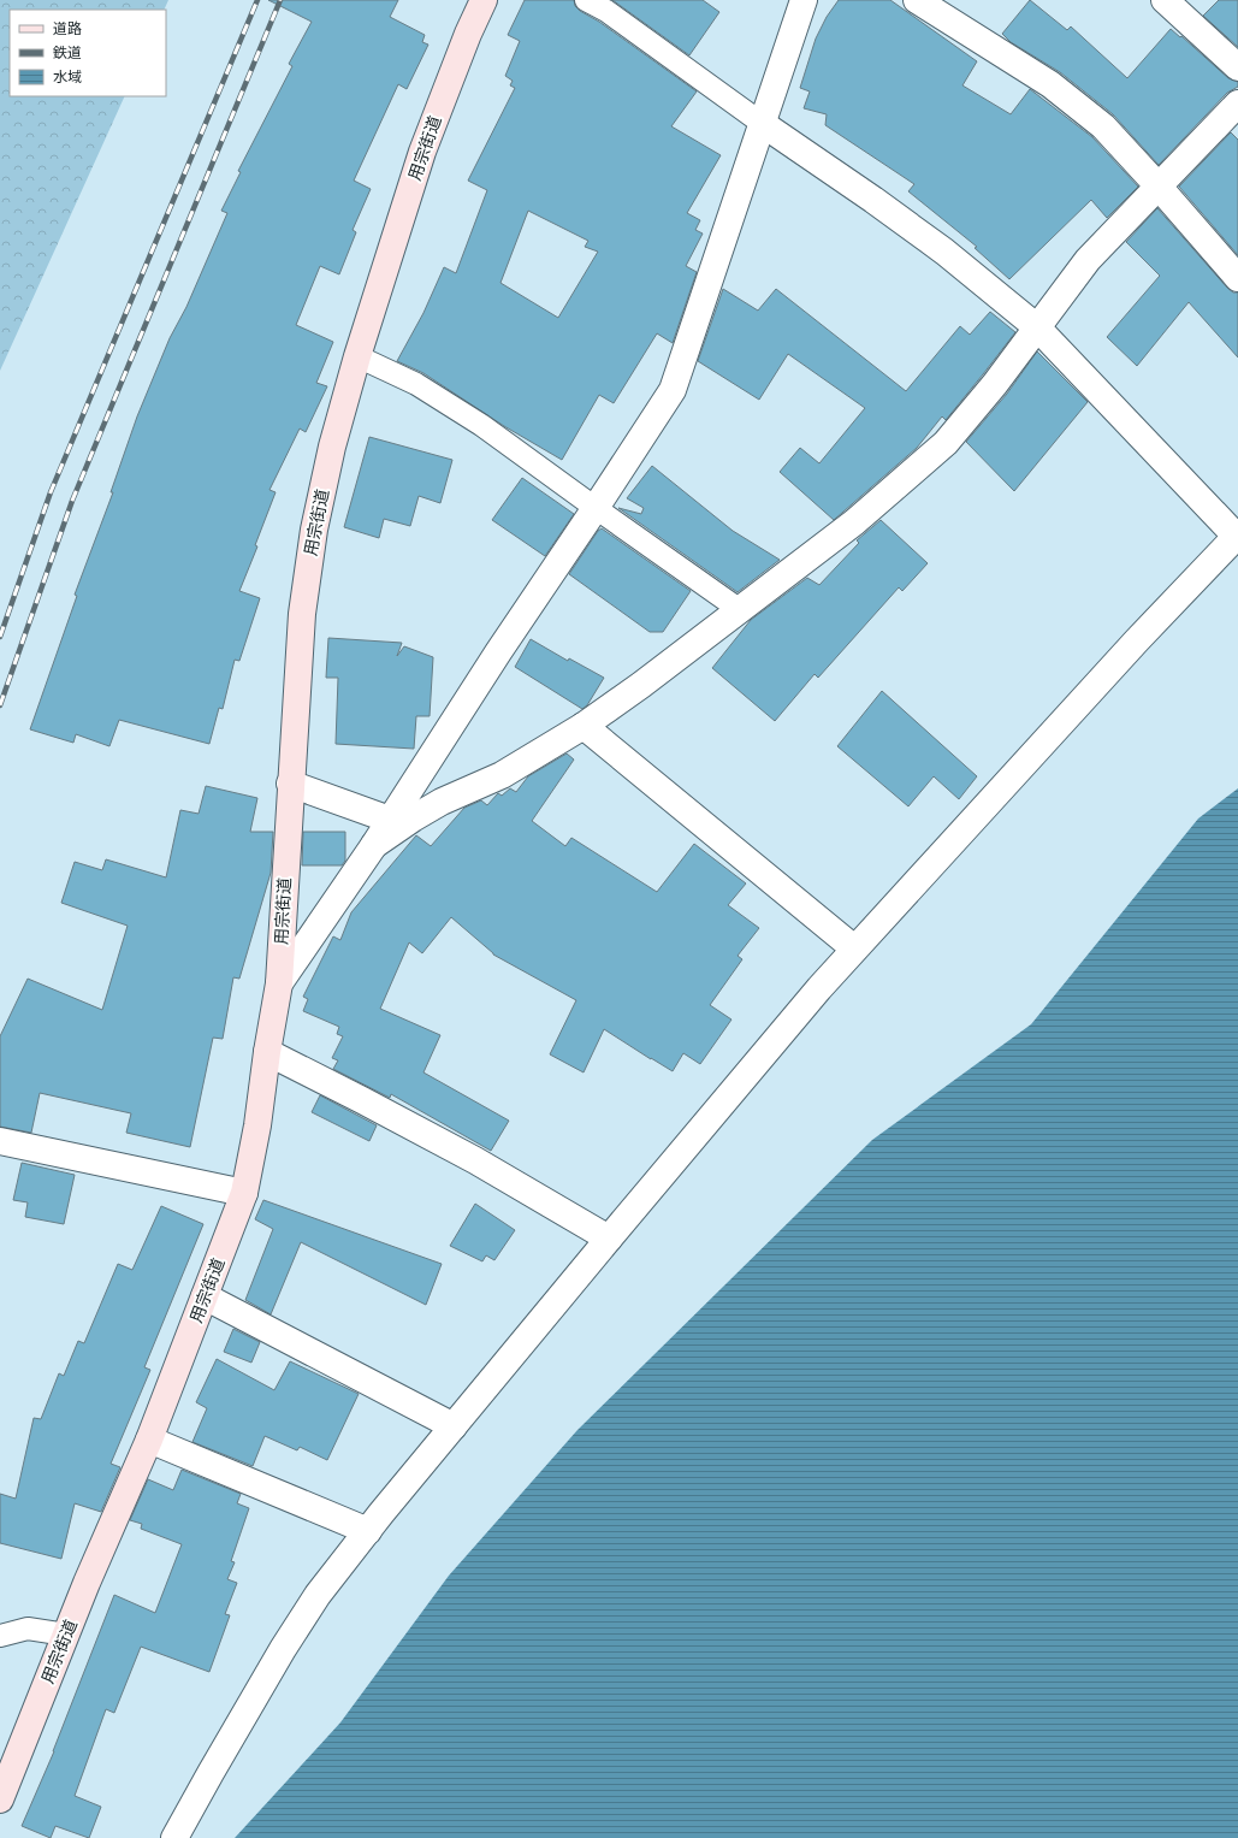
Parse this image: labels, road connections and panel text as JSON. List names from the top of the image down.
{
  "streets": {
    "main road": ["用宗街道"]
  },
  "legend": ["道路", "鉄道", "水域"]
}
